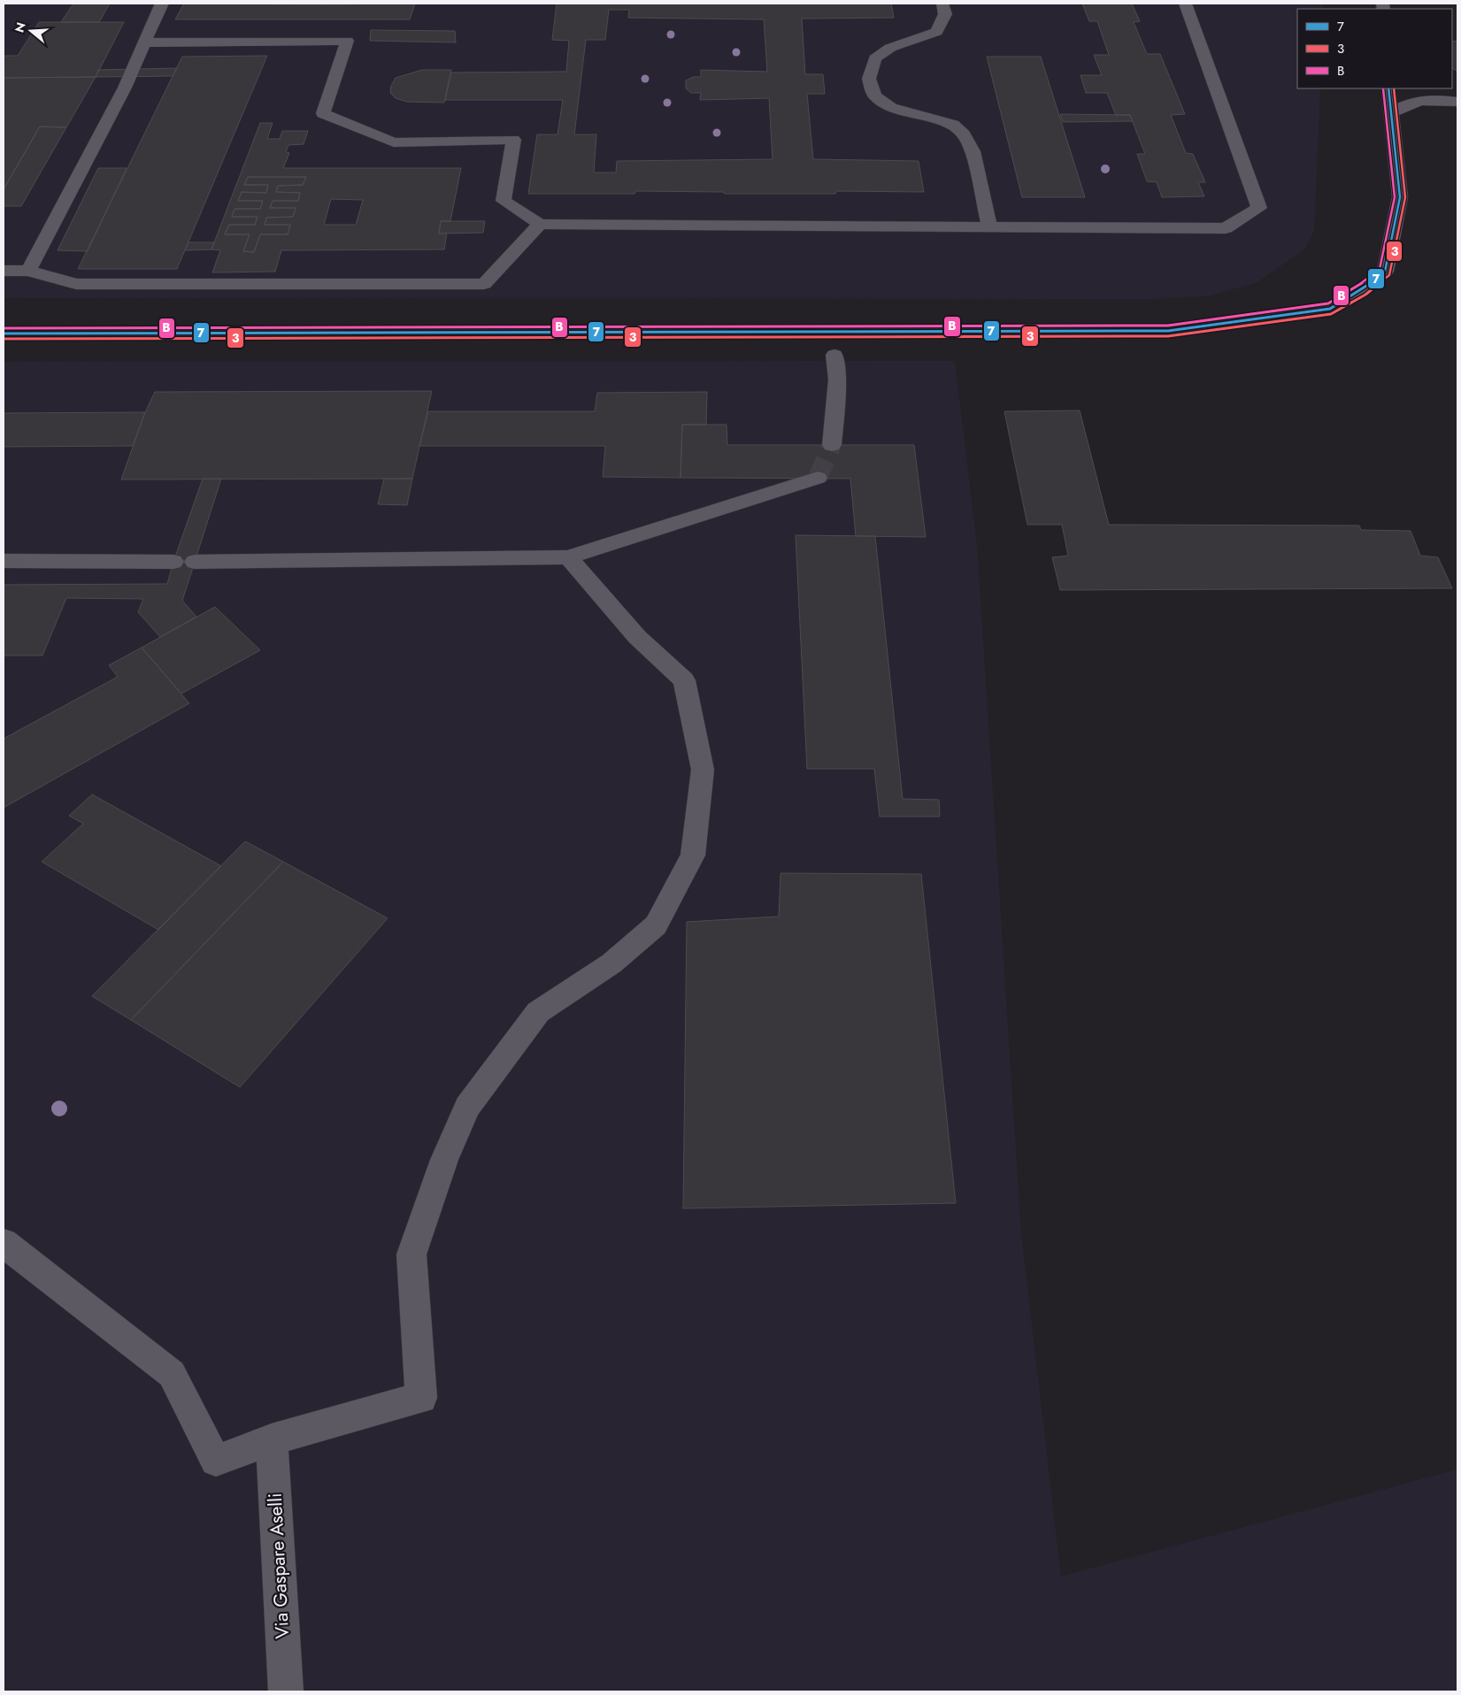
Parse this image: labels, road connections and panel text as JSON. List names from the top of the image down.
{
  "streets": {
    "street": ["Via Gaspare Aselli"]
  },
  "lines": ["transit line 7", "transit line 3", "transit line B"],
  "legend": ["7", "3", "B"],
  "north": "left"
}
